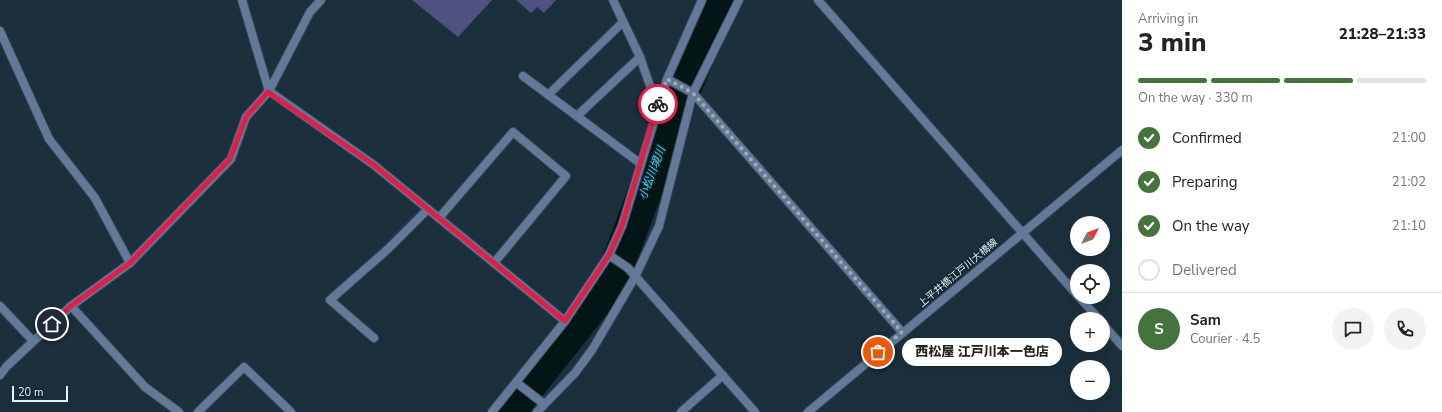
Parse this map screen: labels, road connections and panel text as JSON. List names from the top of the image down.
{
  "streets": {
    "street": ["上平井橋江戸川大橋線"]
  },
  "water": ["小松川境川"],
  "places": ["西松屋 江戸川本一色店"],
  "scale_bar": "20 m",
  "north": "top right",
  "page": {
    "heading": ["3 min", "Arriving in", "21:28–21:33"],
    "panel": ["Sam", "Courier · 4.5"],
    "bar": "On the way · 330 m",
    "list": [
      ["Confirmed", "21:00"],
      ["Preparing", "21:02"],
      ["On the way", "21:10"],
      "Delivered"
    ],
    "map_buttons": ["+", "−"],
    "round": "S",
    "bubble": "西松屋 江戸川本一色店",
    "scale": "20 m"
  }
}
